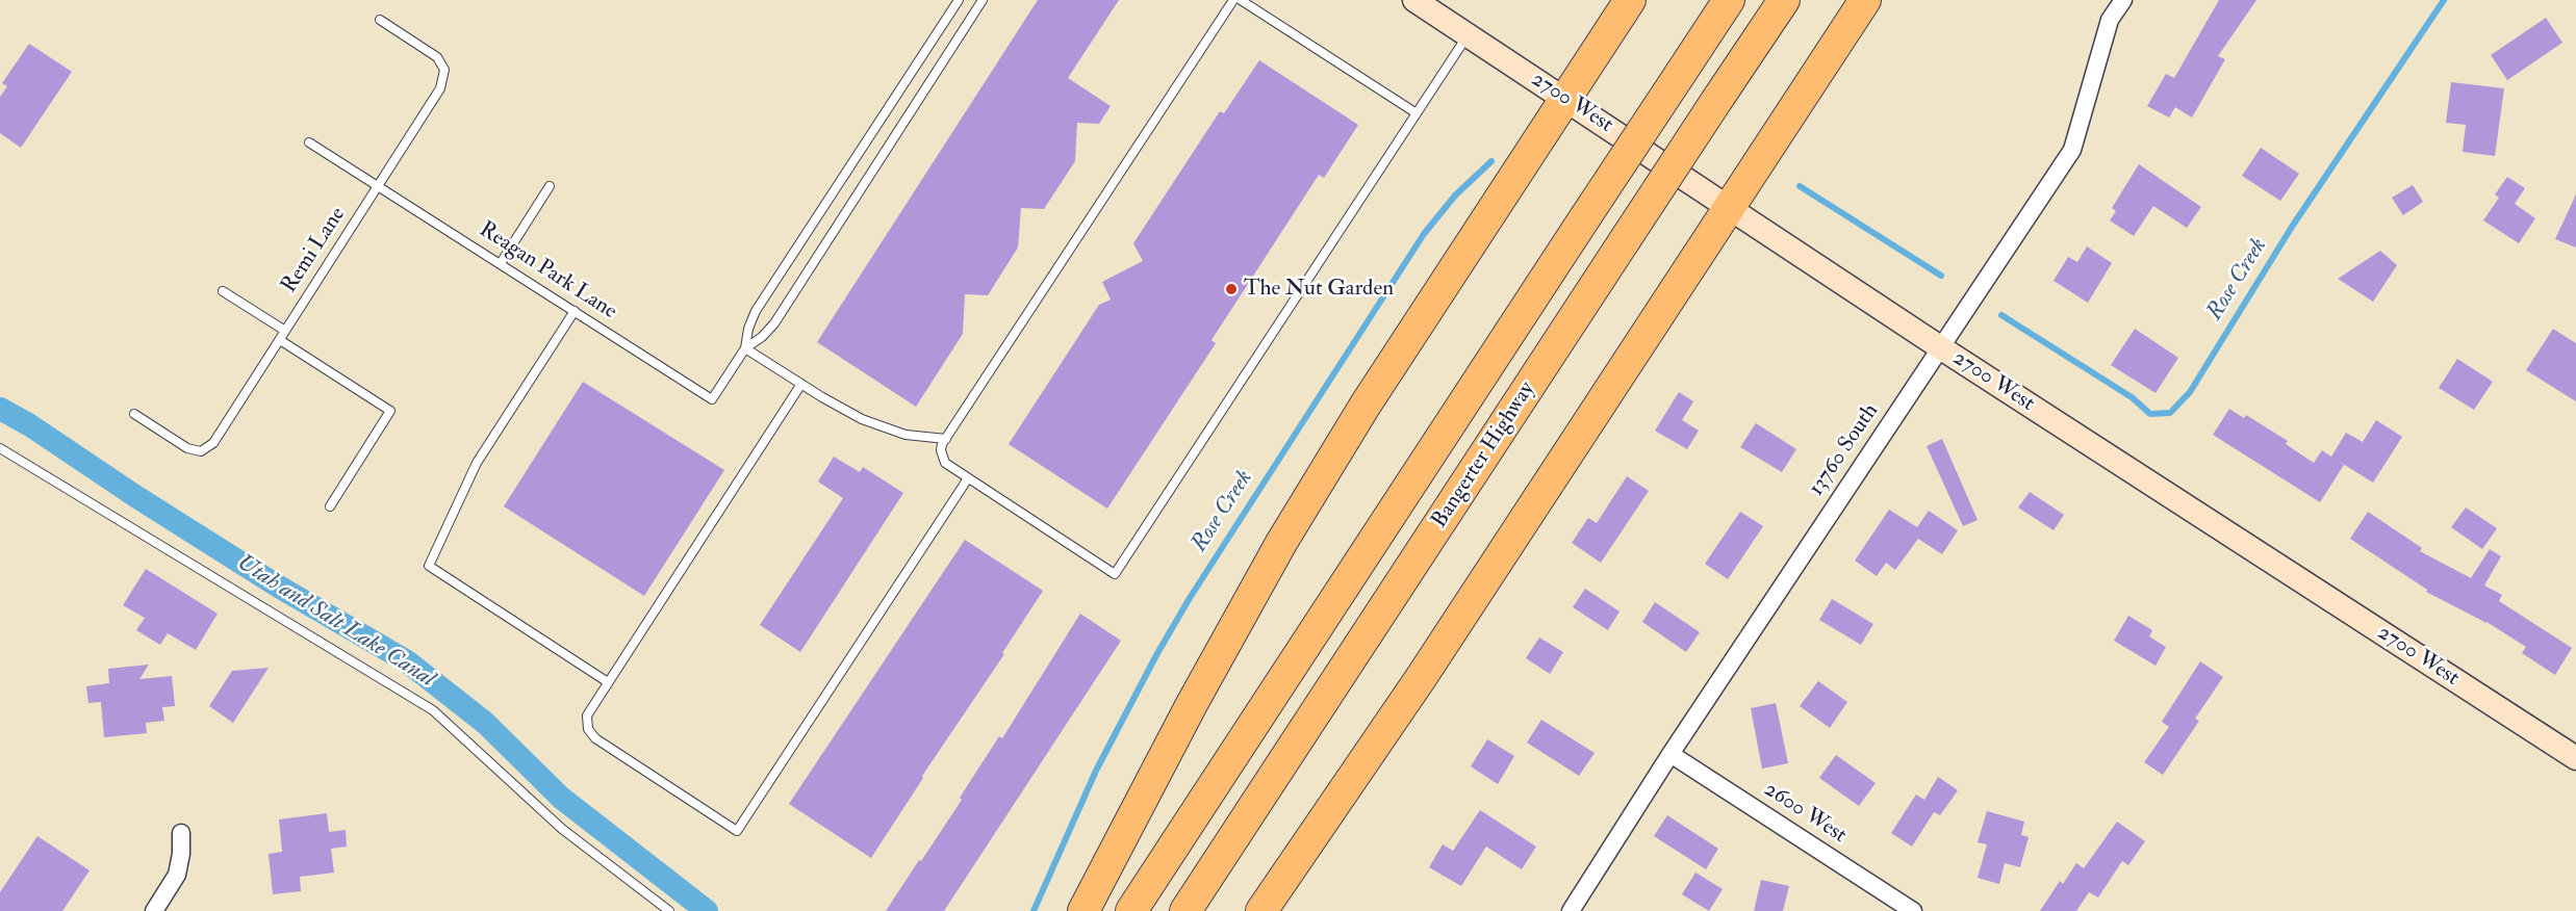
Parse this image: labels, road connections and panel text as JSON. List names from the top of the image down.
{
  "streets": {
    "highway": ["Bangerter Highway"],
    "main road": ["2700 West"],
    "street": ["13760 South", "2600 West"],
    "lane": ["Remi Lane", "Reagan Park Lane"]
  },
  "crossings": [
    ["2700 West", "13760 South"],
    ["Remi Lane", "Reagan Park Lane"],
    ["13760 South", "2600 West"]
  ],
  "water": ["Rose Creek", "Utah and Salt Lake Canal"],
  "places": ["The Nut Garden"]
}
